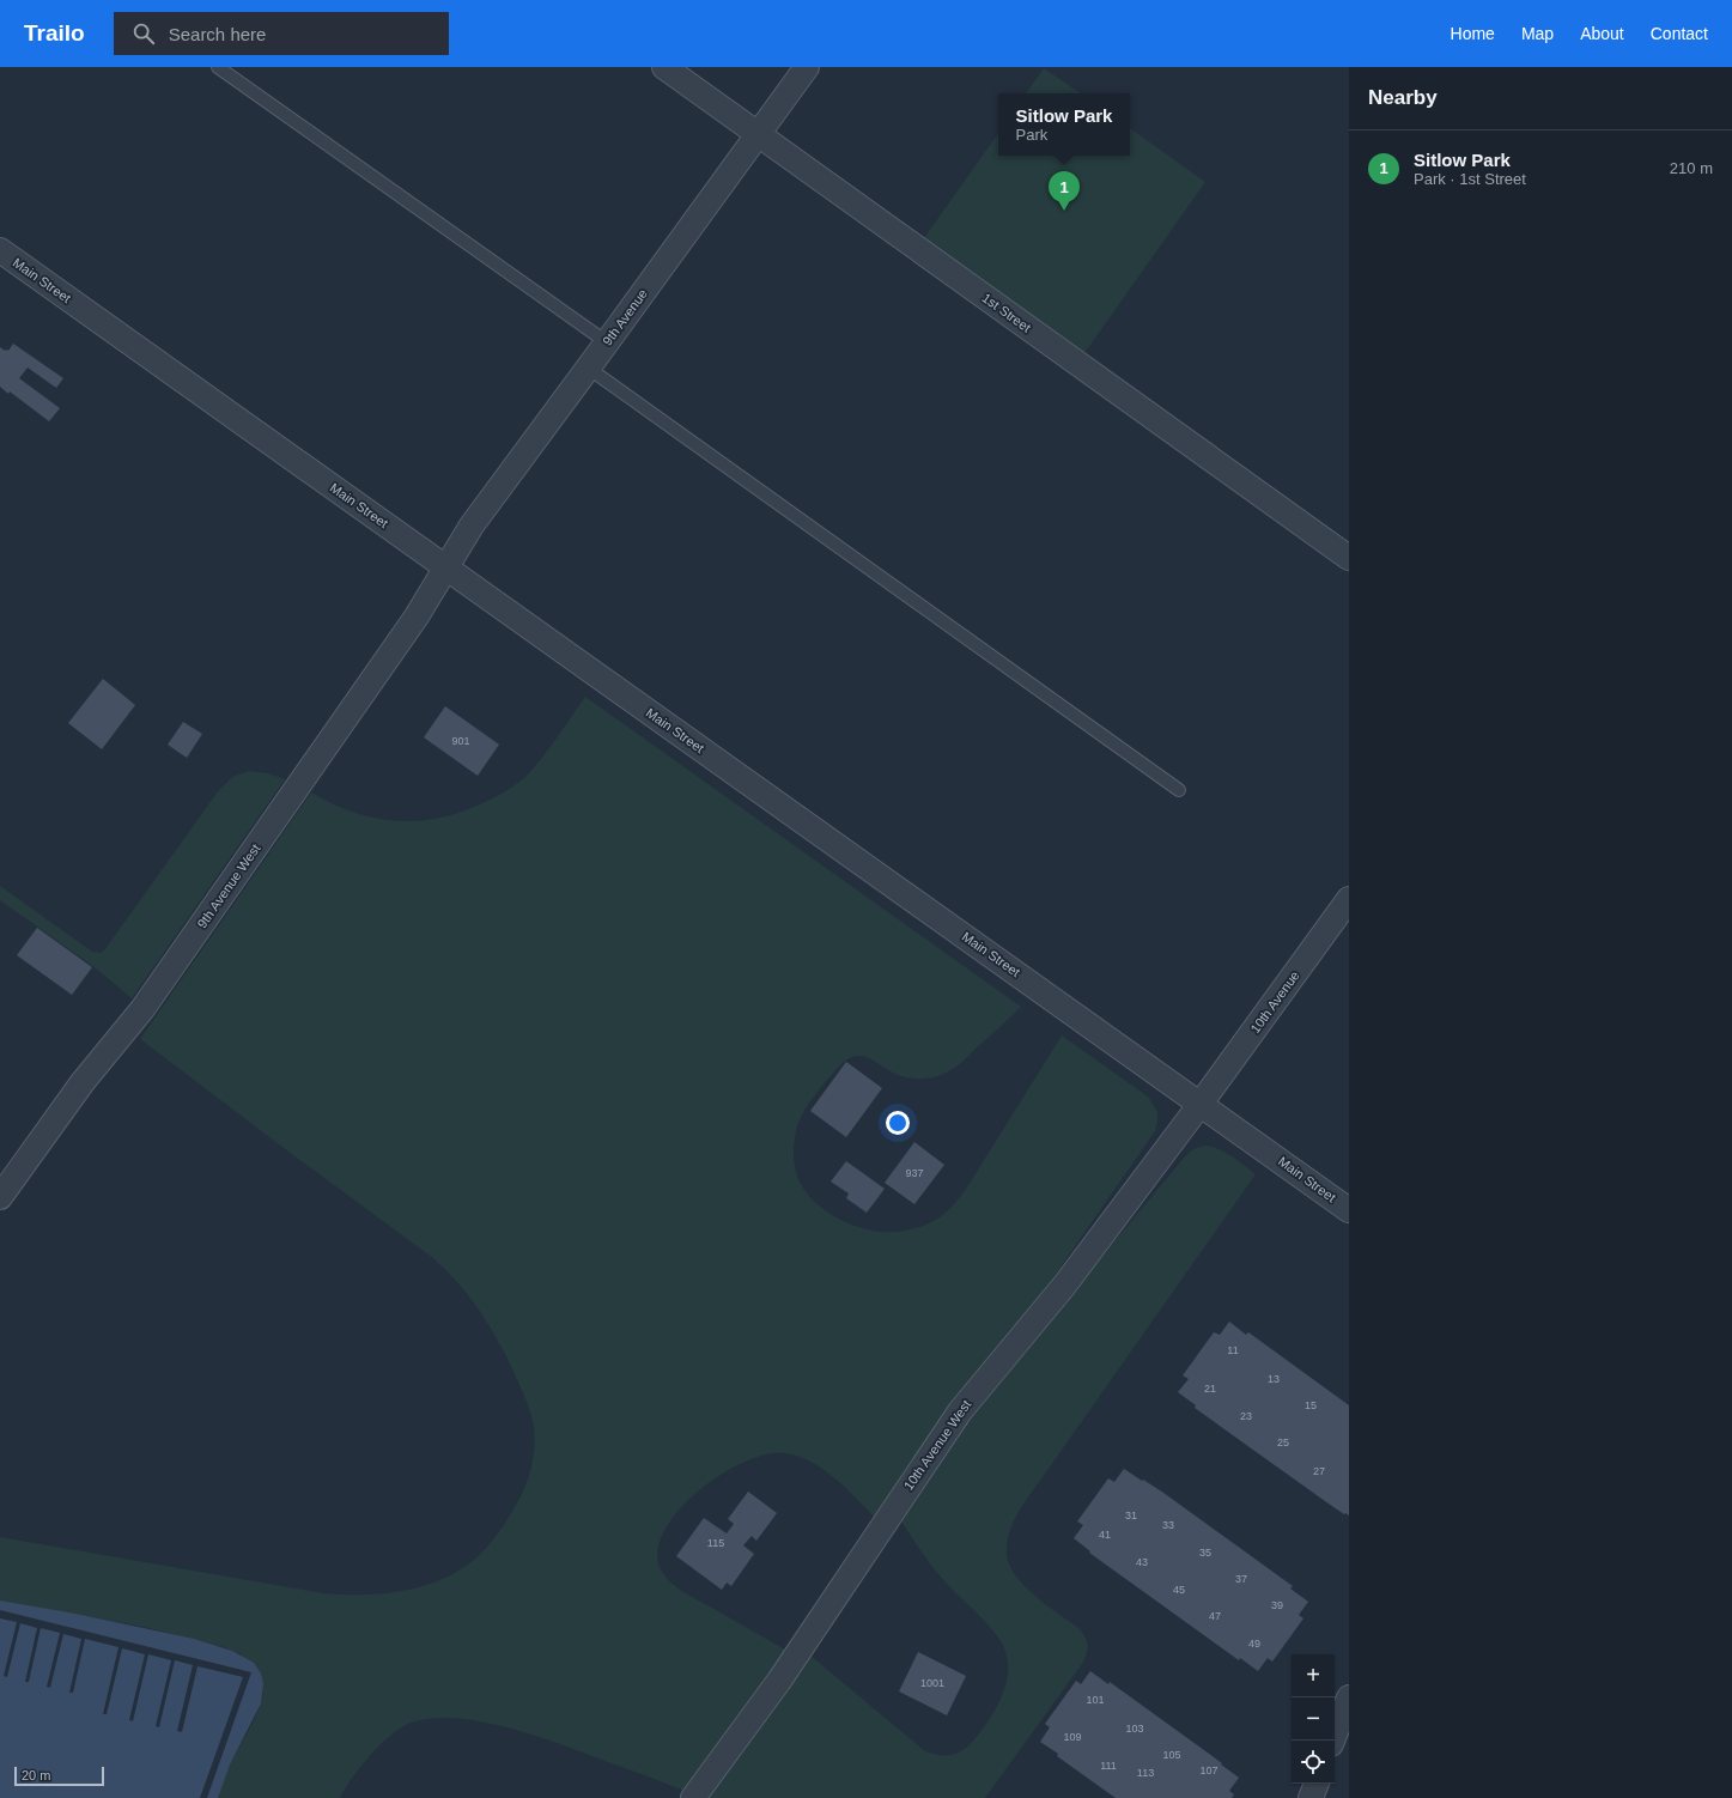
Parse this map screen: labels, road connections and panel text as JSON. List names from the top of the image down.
{
  "streets": {
    "street": [
      "Main Street",
      "1st Street",
      "9th Avenue",
      "9th Avenue West",
      "10th Avenue",
      "10th Avenue West"
    ]
  },
  "crossings": [
    ["Main Street", "9th Avenue"],
    ["Main Street", "9th Avenue West"],
    ["Main Street", "10th Avenue"],
    ["Main Street", "10th Avenue West"],
    ["1st Street", "9th Avenue"],
    ["9th Avenue", "9th Avenue West"],
    ["10th Avenue", "10th Avenue West"]
  ],
  "house_numbers": [
    "901",
    "937",
    "11",
    "13",
    "21",
    "15",
    "23",
    "25",
    "27",
    "31",
    "33",
    "41",
    "115",
    "35",
    "43",
    "37",
    "45",
    "39",
    "47",
    "49",
    "1001",
    "101",
    "103",
    "109",
    "105",
    "111",
    "107",
    "113"
  ],
  "scale_bar": "20 m",
  "page": {
    "header": "Trailo",
    "search": "Search here",
    "nav": [
      "Home",
      "Map",
      "About",
      "Contact"
    ],
    "heading": "Nearby",
    "popup": ["Sitlow Park", "Park"],
    "list": [
      {
        "mark": "1",
        "name": "Sitlow Park",
        "note": "Park · 1st Street",
        "value": "210 m"
      }
    ],
    "pins": "1",
    "map_buttons": ["+", "−"],
    "scale": "20 m"
  }
}
